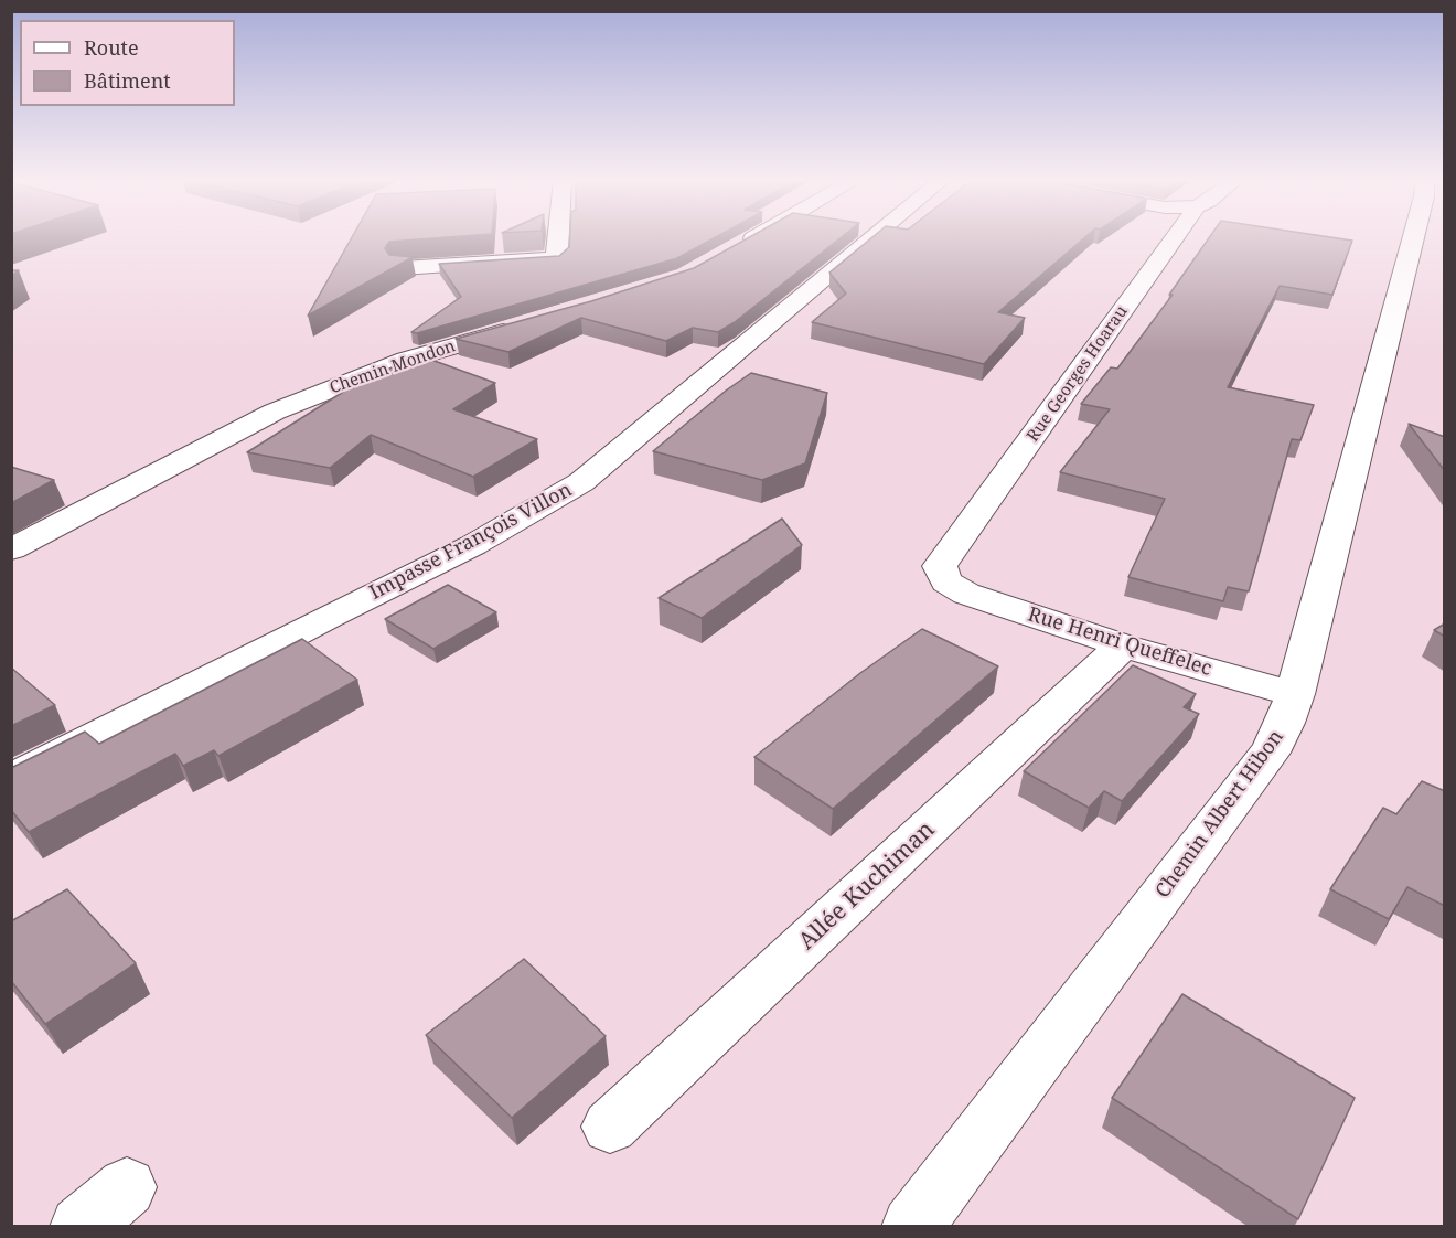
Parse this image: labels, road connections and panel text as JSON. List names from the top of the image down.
{
  "streets": {
    "street": [
      "Chemin Mondon",
      "Rue Georges Hoarau",
      "Impasse François Villon",
      "Rue Henri Queffelec",
      "Chemin Albert Hibon",
      "Allée Kuchiman"
    ]
  },
  "crossings": [
    ["Rue Georges Hoarau", "Rue Henri Queffelec"],
    ["Rue Henri Queffelec", "Chemin Albert Hibon"],
    ["Rue Henri Queffelec", "Allée Kuchiman"]
  ],
  "legend": ["Route", "Bâtiment"]
}
